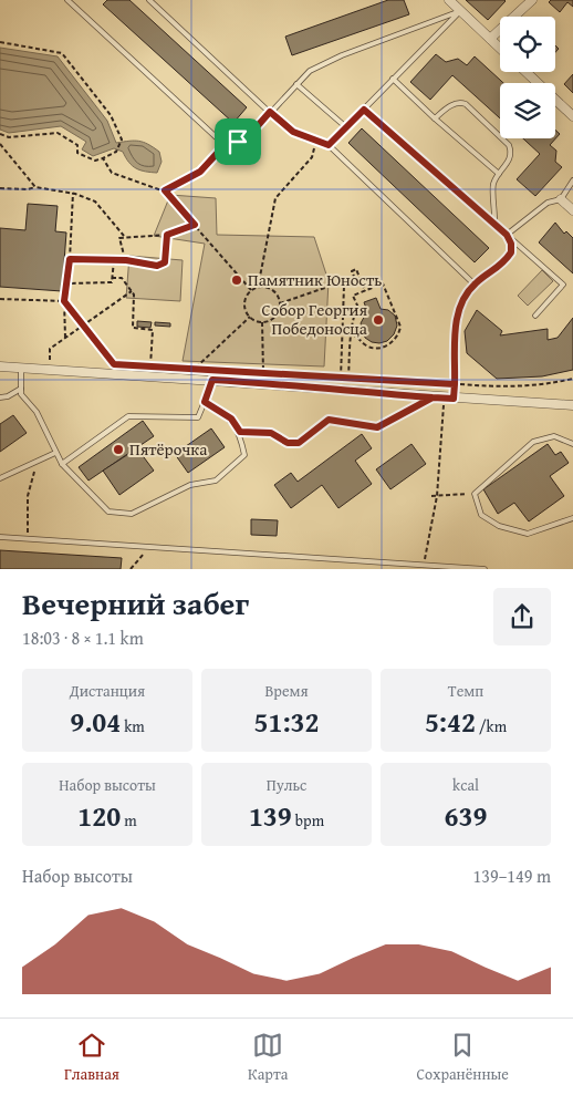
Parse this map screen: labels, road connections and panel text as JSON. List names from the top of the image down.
{
  "places": ["Памятник Юность", "Собор Георгия Победоносца", "Пятёрочка"],
  "page": {
    "heading": ["Вечерний забег", "18:03 · 8 × 1.1 km"],
    "stats": [
      ["Дистанция", "9.04 km"],
      ["Время", "51:32"],
      ["Темп", "5:42 /km"],
      ["Набор высоты", "120 m"],
      ["Пульс", "139 bpm"],
      ["kcal", "639"]
    ],
    "chart": ["Набор высоты", "139–149 m"],
    "tabs": ["Главная", "Карта", "Сохранённые"]
  }
}
